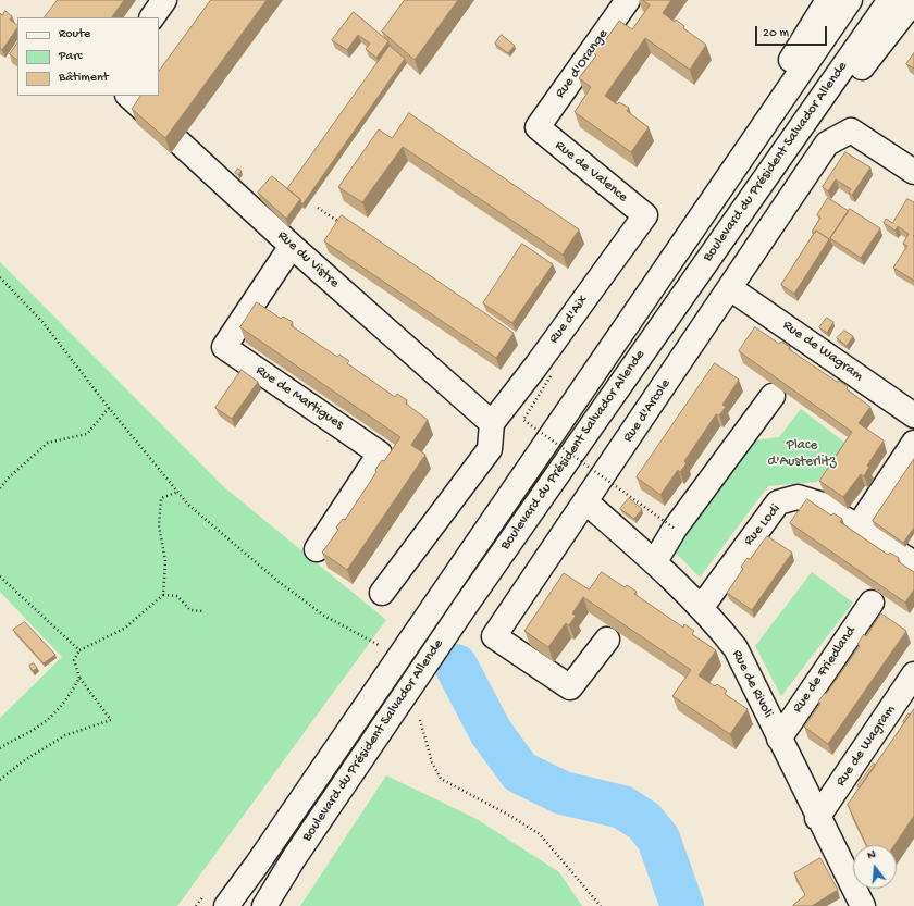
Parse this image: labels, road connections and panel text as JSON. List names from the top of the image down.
{
  "streets": {
    "street": [
      "Rue d'Orange",
      "Boulevard du Président Salvador Allende",
      "Rue de Valence",
      "Rue du Vistre",
      "Rue d'Aix",
      "Rue de Wagram",
      "Rue de Martigues",
      "Rue d'Arcole",
      "Rue Lodi",
      "Rue de Friedland",
      "Rue de Rivoli"
    ]
  },
  "crossings": [
    ["Rue d'Orange", "Rue de Valence"],
    ["Rue de Valence", "Rue d'Aix"],
    ["Rue du Vistre", "Rue d'Aix"],
    ["Rue du Vistre", "Rue de Martigues"],
    ["Rue de Wagram", "Rue d'Arcole"],
    ["Rue de Wagram", "Rue de Rivoli"],
    ["Rue d'Arcole", "Rue de Rivoli"],
    ["Rue Lodi", "Rue de Rivoli"],
    ["Rue de Friedland", "Rue de Rivoli"]
  ],
  "parks": ["Place d'Austerlitz"],
  "legend": ["Route", "Parc", "Bâtiment"],
  "scale_bar": "20 m",
  "north": "top"
}
